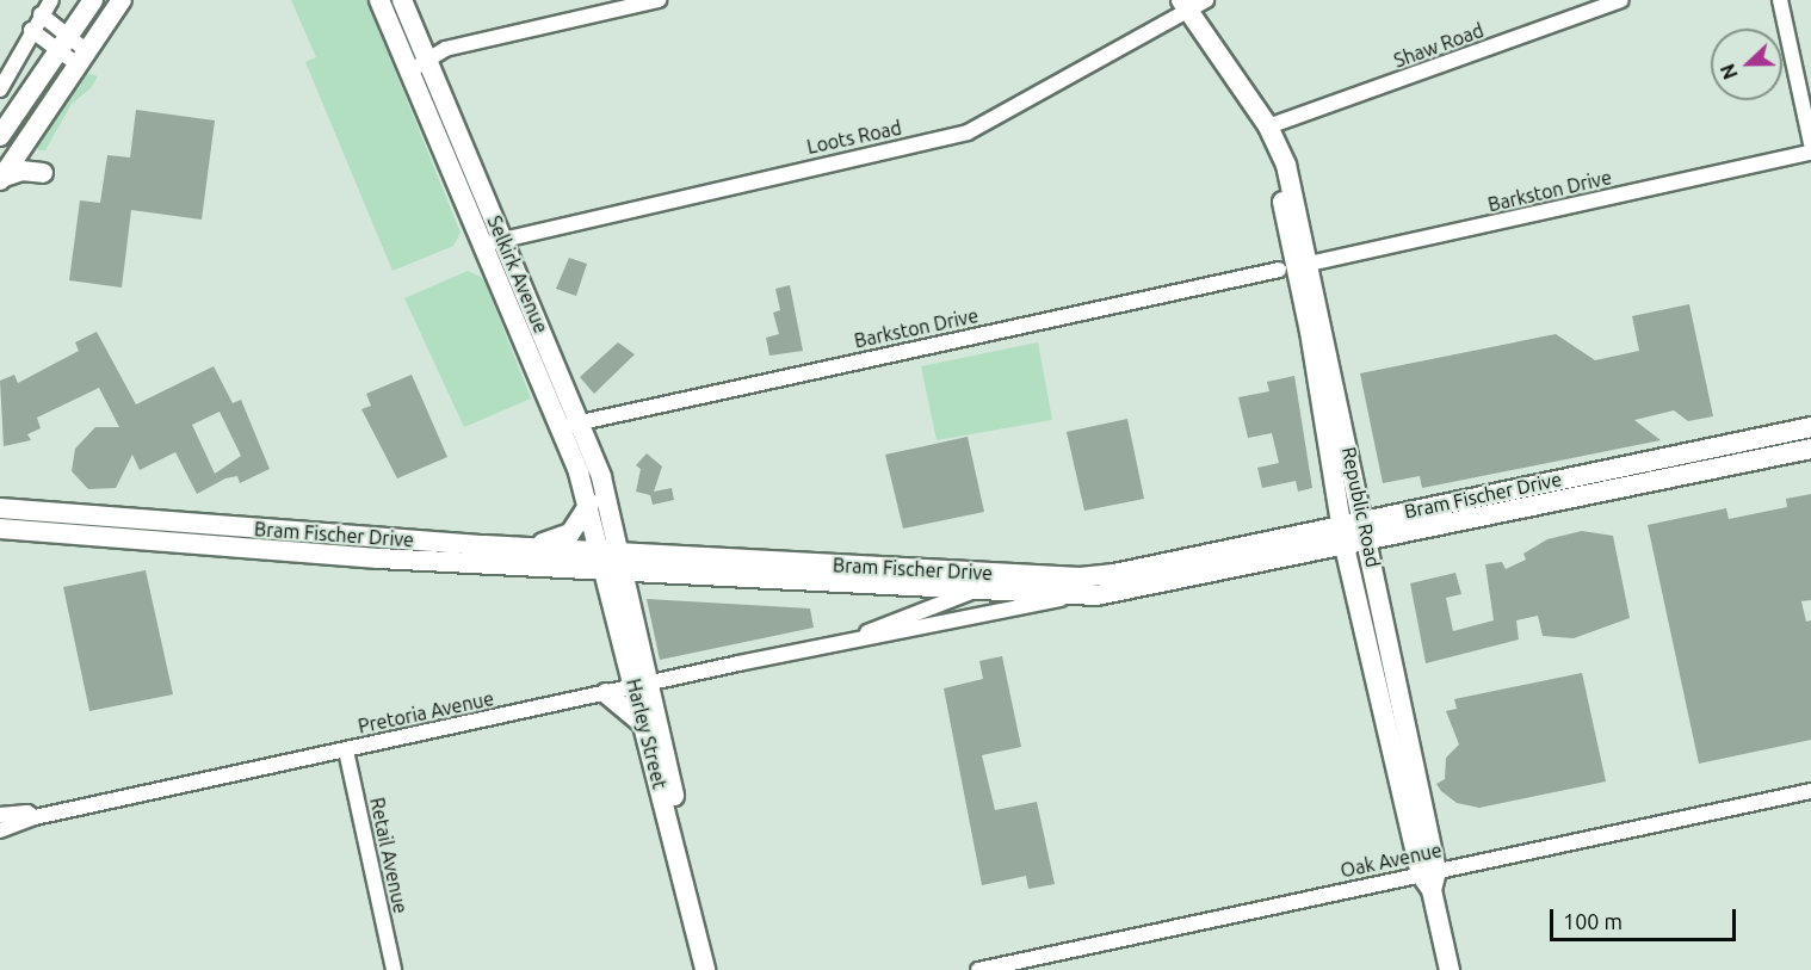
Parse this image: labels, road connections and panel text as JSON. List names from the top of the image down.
{
  "streets": {
    "main road": [
      "Selkirk Avenue",
      "Bram Fischer Drive",
      "Republic Road",
      "Harley Street"
    ],
    "street": [
      "Shaw Road",
      "Loots Road",
      "Barkston Drive",
      "Pretoria Avenue",
      "Retail Avenue",
      "Oak Avenue"
    ]
  },
  "crossings": [
    ["Shaw Road", "Republic Road"],
    ["Loots Road", "Selkirk Avenue"],
    ["Loots Road", "Republic Road"],
    ["Barkston Drive", "Selkirk Avenue"],
    ["Barkston Drive", "Republic Road"],
    ["Selkirk Avenue", "Bram Fischer Drive"],
    ["Selkirk Avenue", "Harley Street"],
    ["Bram Fischer Drive", "Republic Road"],
    ["Bram Fischer Drive", "Pretoria Avenue"],
    ["Bram Fischer Drive", "Harley Street"],
    ["Republic Road", "Oak Avenue"],
    ["Pretoria Avenue", "Harley Street"],
    ["Pretoria Avenue", "Retail Avenue"]
  ],
  "scale_bar": "100 m",
  "north": "left"
}
